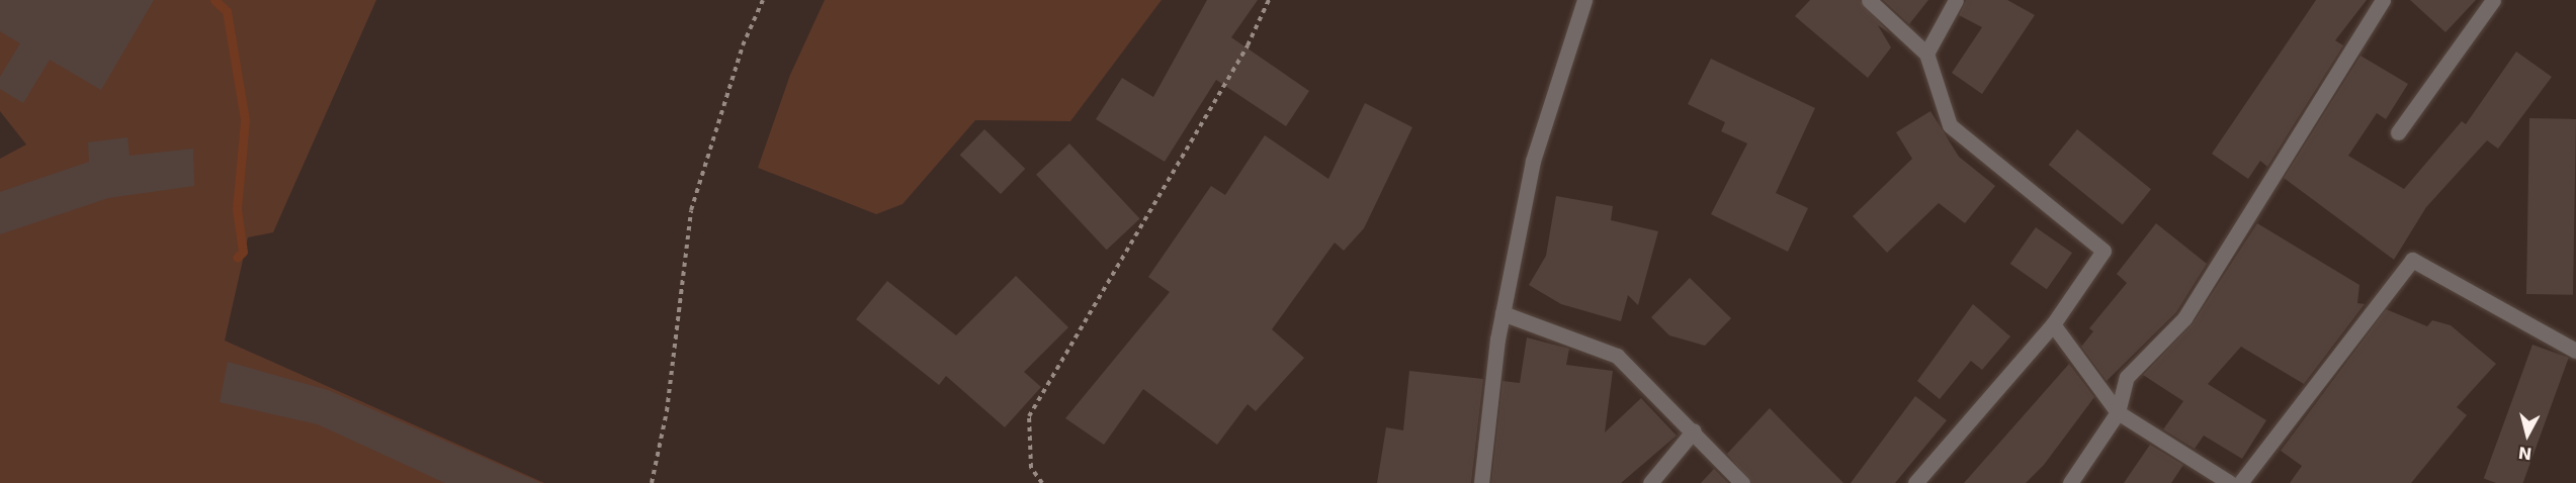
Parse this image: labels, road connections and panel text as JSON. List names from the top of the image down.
{
  "north": "bottom"
}
